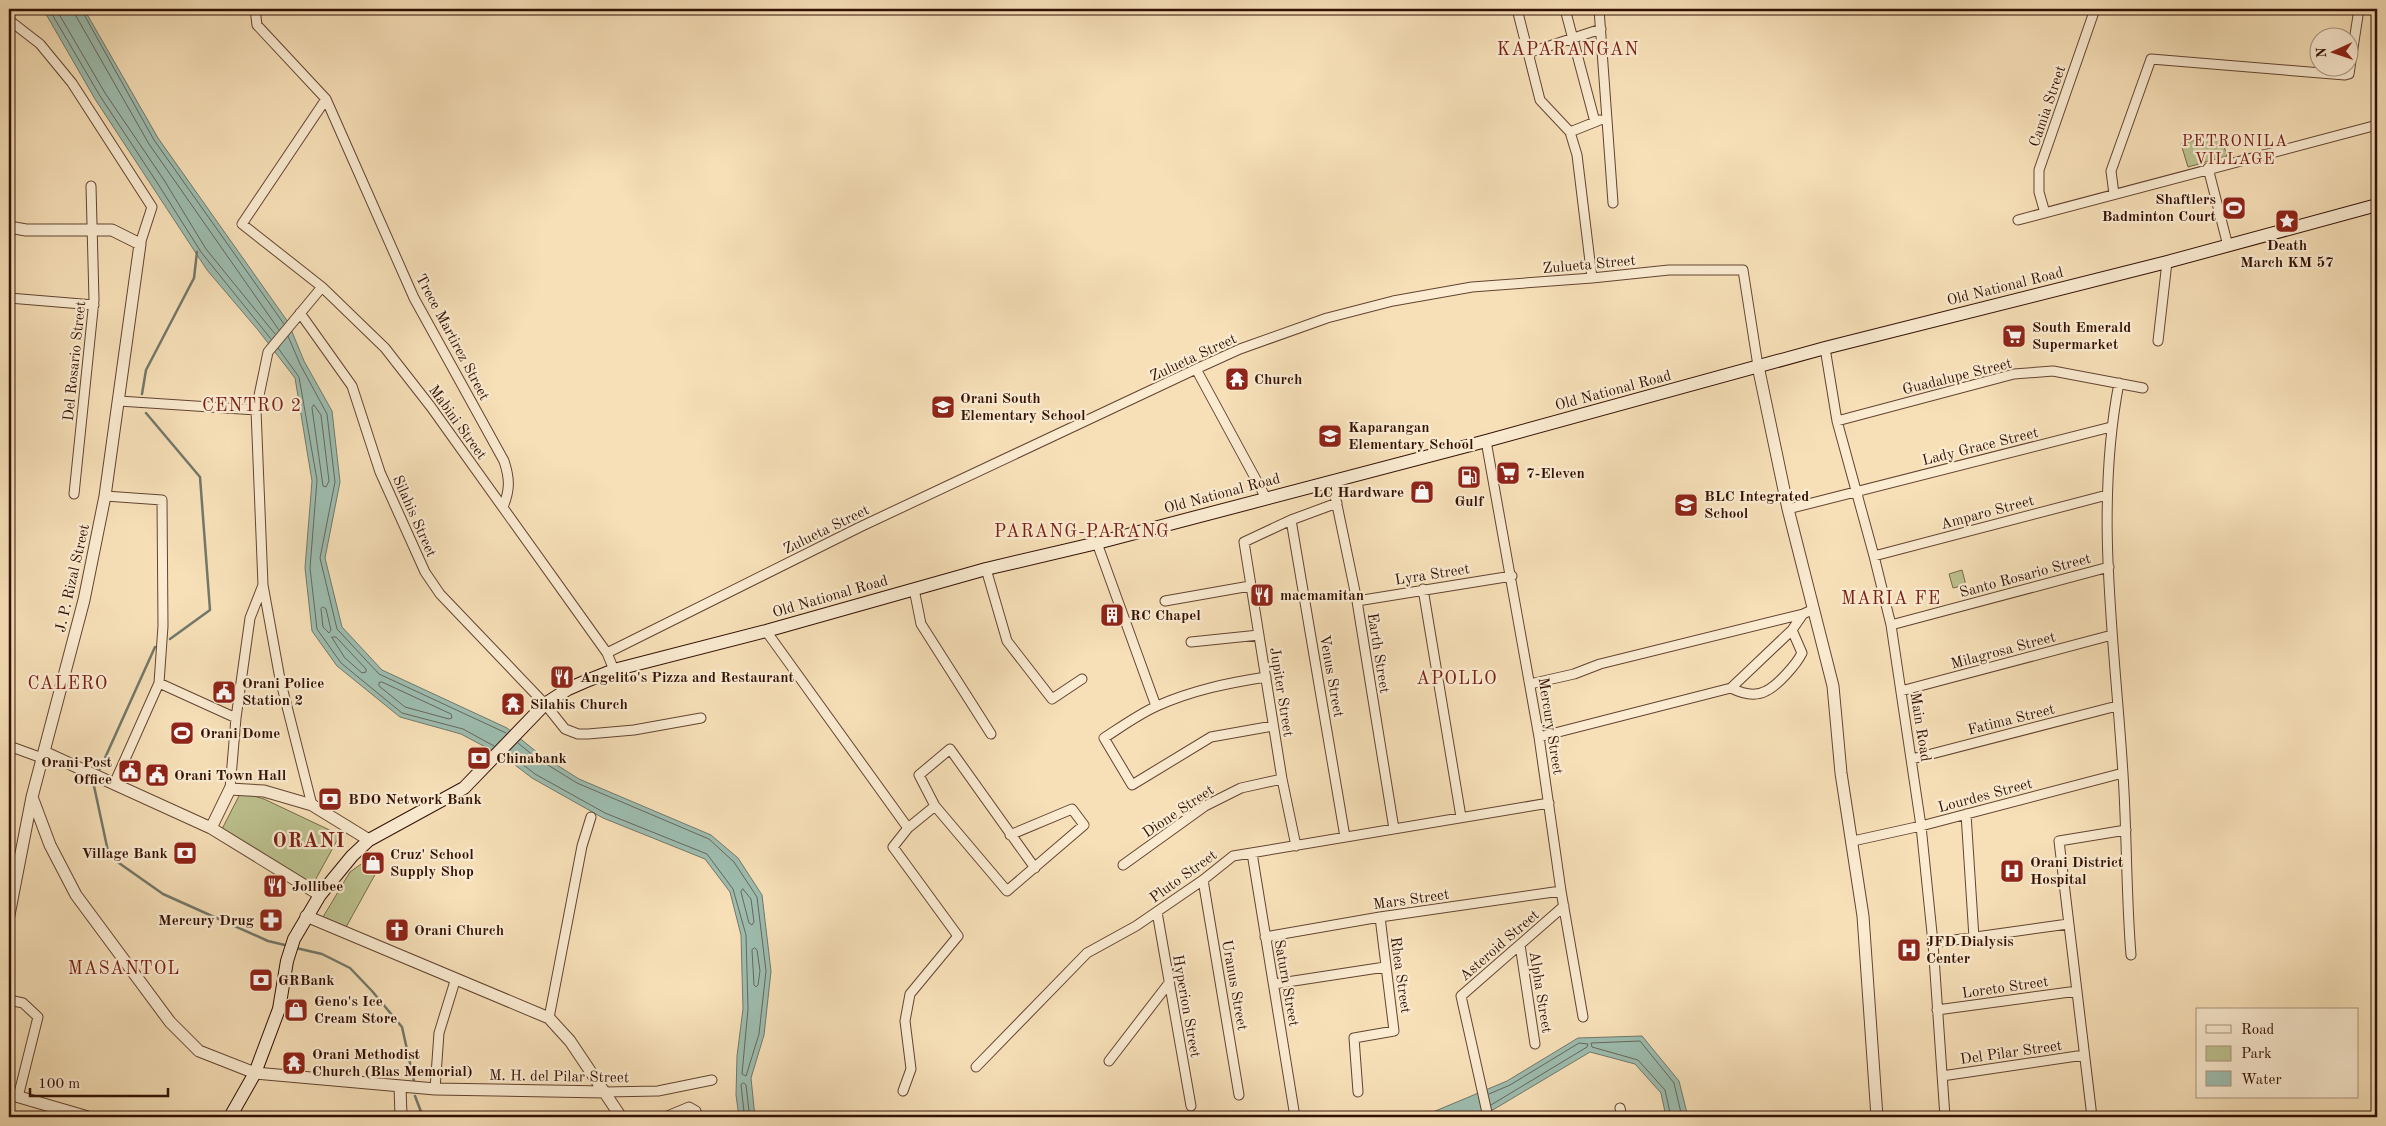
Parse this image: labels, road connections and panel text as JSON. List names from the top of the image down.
{
  "streets": {
    "main road": ["Old National Road"],
    "street": [
      "Camia Street",
      "Zulueta Street",
      "Trece Martirez Street",
      "Del Rosario Street",
      "Guadalupe Street",
      "Mabini Street",
      "Lady Grace Street",
      "Amparo Street",
      "Silahis Street",
      "Lyra Street",
      "Santo Rosario Street",
      "J. P. Rizal Street",
      "Milagrosa Street",
      "Earth Street",
      "Venus Street",
      "Jupiter Street",
      "Fatima Street",
      "Mercury Street",
      "Main Road",
      "Lourdes Street",
      "Dione Street",
      "Pluto Street",
      "Mars Street",
      "Asteroid Street",
      "Rhea Street",
      "Saturn Street",
      "Uranus Street",
      "Loreto Street",
      "Alpha Street",
      "Hyperion Street",
      "Del Pilar Street",
      "M. H. del Pilar Street"
    ]
  },
  "crossings": [
    ["Zulueta Street", "Old National Road"],
    ["Zulueta Street", "Mabini Street"],
    ["Old National Road", "Mabini Street"],
    ["Old National Road", "Silahis Street"],
    ["Old National Road", "Earth Street"],
    ["Old National Road", "Mercury Street"],
    ["Old National Road", "Main Road"],
    ["Old National Road", "M. H. del Pilar Street"],
    ["Trece Martirez Street", "Mabini Street"],
    ["Guadalupe Street", "Main Road"],
    ["Lady Grace Street", "Main Road"],
    ["Amparo Street", "Main Road"],
    ["Lyra Street", "Earth Street"],
    ["Lyra Street", "Mercury Street"],
    ["Santo Rosario Street", "Main Road"],
    ["J. P. Rizal Street", "M. H. del Pilar Street"],
    ["Milagrosa Street", "Main Road"],
    ["Earth Street", "Pluto Street"],
    ["Venus Street", "Jupiter Street"],
    ["Venus Street", "Pluto Street"],
    ["Jupiter Street", "Dione Street"],
    ["Jupiter Street", "Pluto Street"],
    ["Fatima Street", "Main Road"],
    ["Mercury Street", "Pluto Street"],
    ["Mercury Street", "Mars Street"],
    ["Mercury Street", "Asteroid Street"],
    ["Main Road", "Lourdes Street"],
    ["Main Road", "Loreto Street"],
    ["Main Road", "Del Pilar Street"],
    ["Pluto Street", "Saturn Street"],
    ["Pluto Street", "Uranus Street"],
    ["Pluto Street", "Hyperion Street"],
    ["Mars Street", "Rhea Street"],
    ["Mars Street", "Saturn Street"],
    ["Asteroid Street", "Alpha Street"]
  ],
  "districts": [
    "KAPARANGAN",
    "PETRONILA VILLAGE",
    "CENTRO 2",
    "PARANG-PARANG",
    "MARIA FE",
    "APOLLO",
    "CALERO",
    "ORANI",
    "MASANTOL"
  ],
  "places": {
    "sports": ["Shaftlers Badminton Court", "Orani Dome"],
    "place": ["Death March KM 57"],
    "supermarket": ["South Emerald Supermarket", "7-Eleven"],
    "temple": ["Church", "Silahis Church", "Orani Methodist Church (Blas Memorial)"],
    "school or university": ["Orani South Elementary School", "Kaparangan Elementary School", "BLC Integrated School"],
    "fuel station": ["Gulf"],
    "shop": ["LC Hardware", "Cruz' School Supply Shop", "Geno's Ice Cream Store"],
    "restaurant": ["macmamitan", "Angelito's Pizza and Restaurant", "Jollibee"],
    "building": ["RC Chapel"],
    "public building": ["Orani Police Station 2", "Orani Post Office", "Orani Town Hall"],
    "bank": [
      "Chinabank",
      "BDO Network Bank",
      "Village Bank",
      "GRBank"
    ],
    "hospital": ["Orani District Hospital", "JFD Dialysis Center"],
    "pharmacy": ["Mercury Drug"],
    "church": ["Orani Church"]
  },
  "legend": ["Road", "Park", "Water"],
  "scale_bar": "100 m",
  "north": "left"
}
